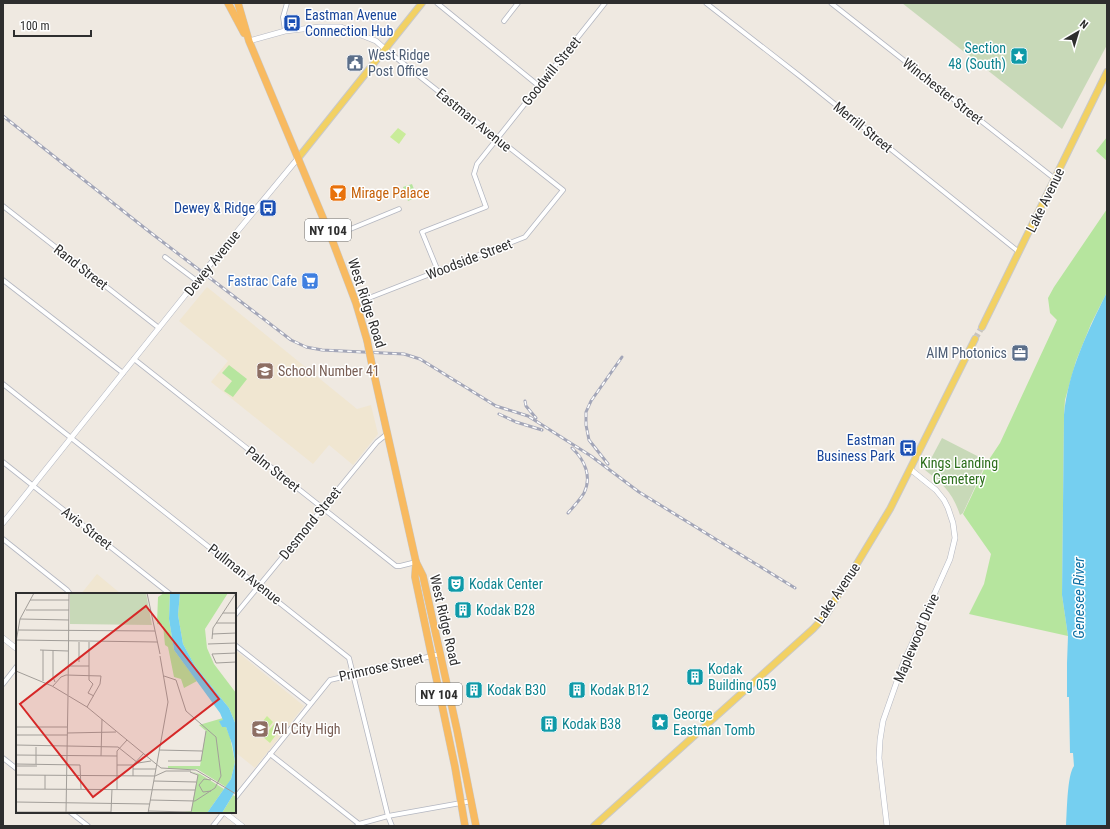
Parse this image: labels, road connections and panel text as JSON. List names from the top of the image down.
{
  "streets": {
    "highway": ["NY 104", "West Ridge Road"],
    "main road": ["Lake Avenue", "Dewey Avenue"],
    "street": [
      "Goodwill Street",
      "Winchester Street",
      "Eastman Avenue",
      "Merrill Street",
      "Woodside Street",
      "Rand Street",
      "Palm Street",
      "Desmond Street",
      "Avis Street",
      "Pullman Avenue",
      "Maplewood Drive",
      "Primrose Street"
    ]
  },
  "crossings": [
    ["Goodwill Street", "Eastman Avenue"],
    ["Goodwill Street", "Woodside Street"],
    ["Winchester Street", "Lake Avenue"],
    ["Eastman Avenue", "Woodside Street"],
    ["Eastman Avenue", "Dewey Avenue"],
    ["Eastman Avenue", "West Ridge Road"],
    ["Merrill Street", "Lake Avenue"],
    ["Lake Avenue", "Maplewood Drive"],
    ["Woodside Street", "West Ridge Road"],
    ["Dewey Avenue", "Rand Street"],
    ["Dewey Avenue", "West Ridge Road"],
    ["Dewey Avenue", "Palm Street"],
    ["Dewey Avenue", "Avis Street"],
    ["Dewey Avenue", "Pullman Avenue"],
    ["West Ridge Road", "Palm Street"],
    ["West Ridge Road", "Desmond Street"],
    ["West Ridge Road", "Primrose Street"],
    ["Palm Street", "Desmond Street"],
    ["Desmond Street", "Pullman Avenue"],
    ["Pullman Avenue", "Primrose Street"]
  ],
  "water": ["Genesee River"],
  "parks": ["Kings Landing Cemetery"],
  "places": {
    "bus stop": ["Eastman Avenue Connection Hub", "Dewey & Ridge", "Eastman Business Park"],
    "place": ["Section 48 (South)", "George Eastman Tomb"],
    "public building": ["West Ridge Post Office"],
    "bar": ["Mirage Palace"],
    "supermarket": ["Fastrac Cafe"],
    "office": ["AIM Photonics"],
    "school or university": ["School Number 41", "All City High"],
    "theatre": ["Kodak Center"],
    "building": [
      "Kodak B28",
      "Kodak Building 059",
      "Kodak B30",
      "Kodak B12",
      "Kodak B38"
    ]
  },
  "scale_bar": "100 m",
  "north": "top right"
}
